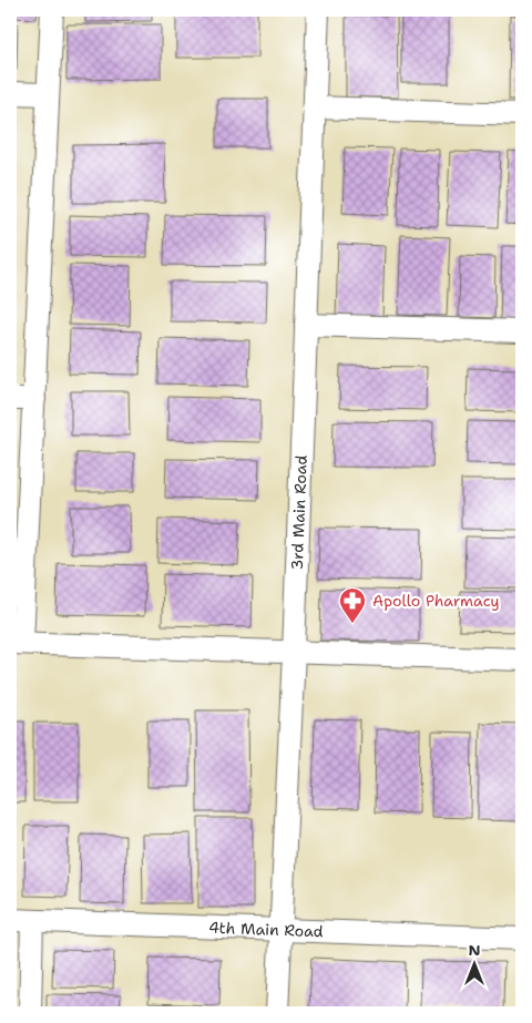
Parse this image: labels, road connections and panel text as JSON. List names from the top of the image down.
{
  "streets": {
    "street": ["3rd Main Road", "4th Main Road"]
  },
  "crossings": [
    ["3rd Main Road", "4th Main Road"]
  ],
  "places": {
    "pharmacy": ["Apollo Pharmacy"]
  },
  "north": "top"
}
